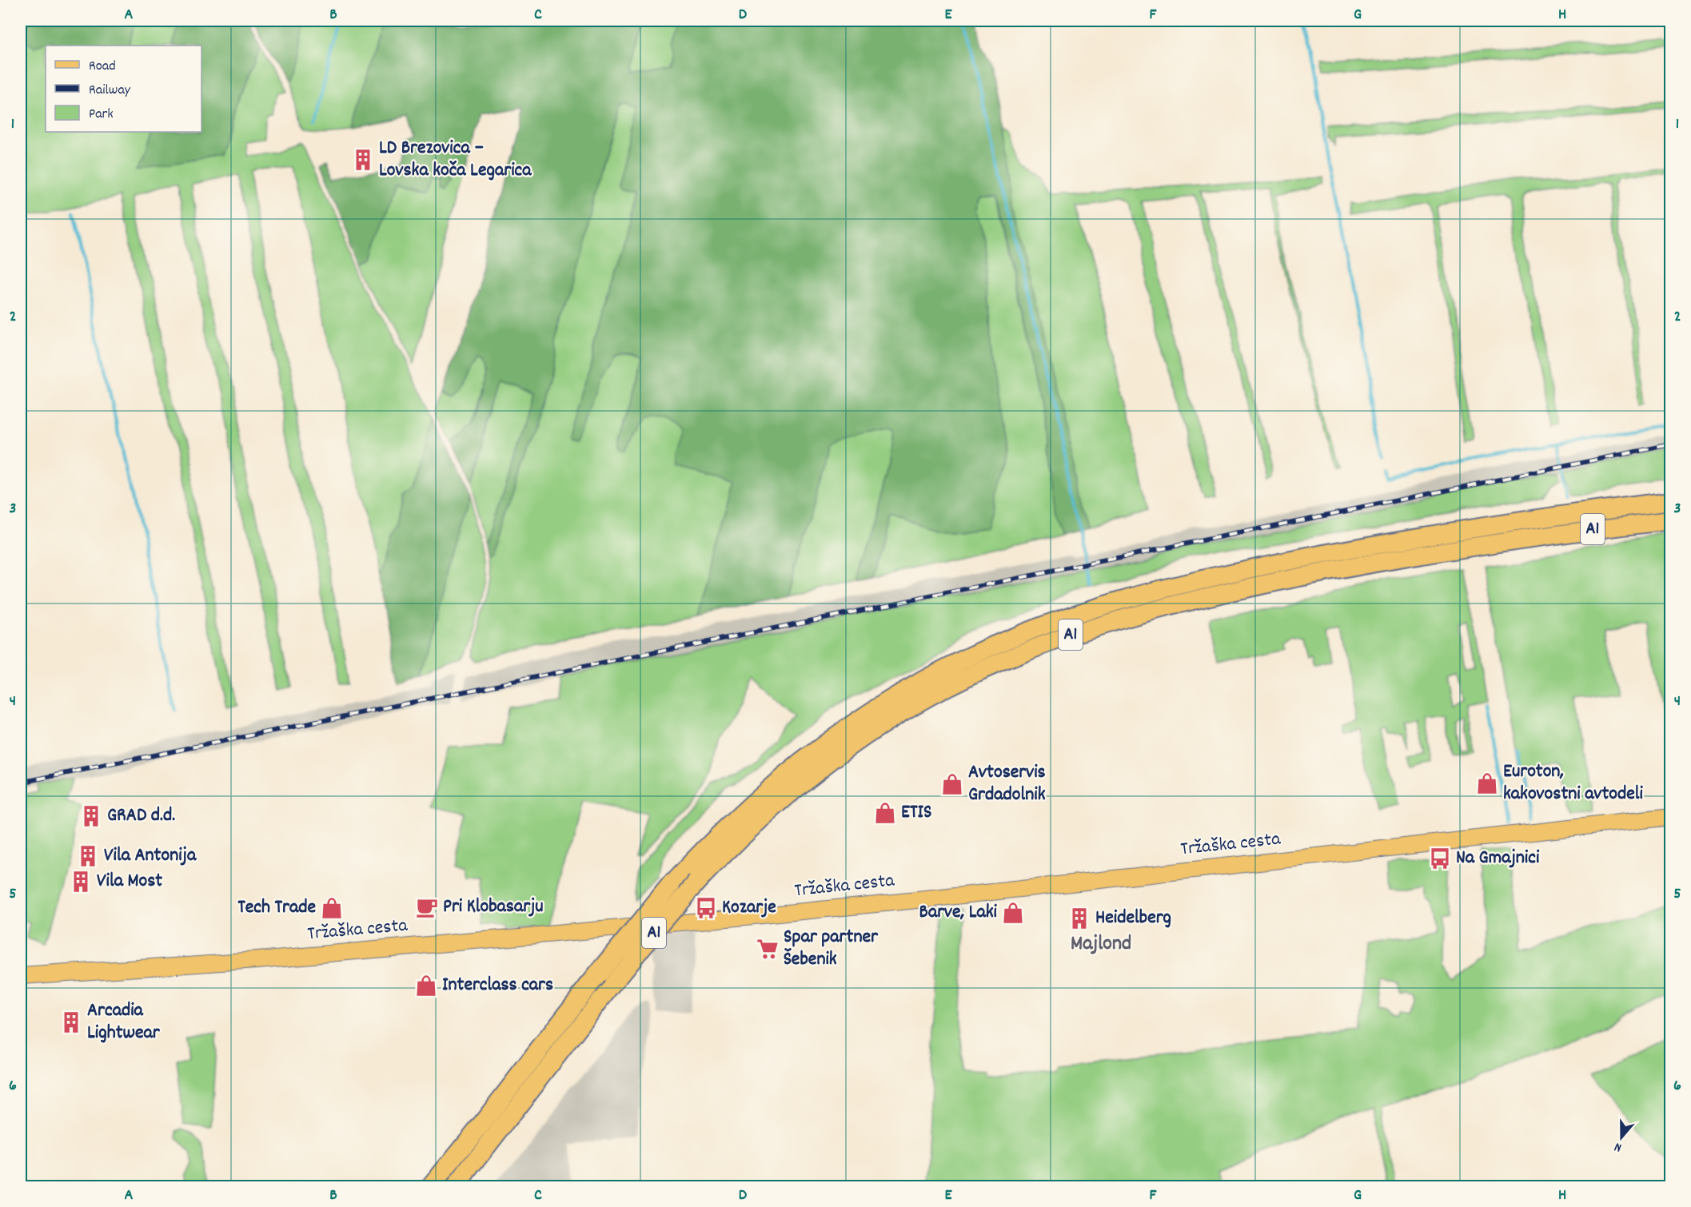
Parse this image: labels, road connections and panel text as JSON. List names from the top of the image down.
{
  "streets": {
    "highway": ["A1"],
    "main road": ["Tržaška cesta"]
  },
  "districts": ["Majlond"],
  "places": {
    "building": [
      "LD Brezovica – Lovska koča Legarica",
      "GRAD d.d.",
      "Vila Antonija",
      "Vila Most",
      "Heidelberg",
      "Arcadia Lightwear"
    ],
    "shop": [
      "Euroton, kakovostni avtodeli",
      "Avtoservis Grdadolnik",
      "ETIS",
      "Tech Trade",
      "Barve, Laki",
      "Interclass cars"
    ],
    "bus stop": ["Na Gmajnici", "Kozarje"],
    "cafe": ["Pri Klobasarju"],
    "supermarket": ["Spar partner Šebenik"]
  },
  "legend": ["Road", "Railway", "Park"],
  "north": "bottom",
  "grid": {
    "columns": [
      "A",
      "B",
      "C",
      "D",
      "E",
      "F",
      "G",
      "H"
    ],
    "rows": [
      "1",
      "2",
      "3",
      "4",
      "5",
      "6"
    ]
  }
}
